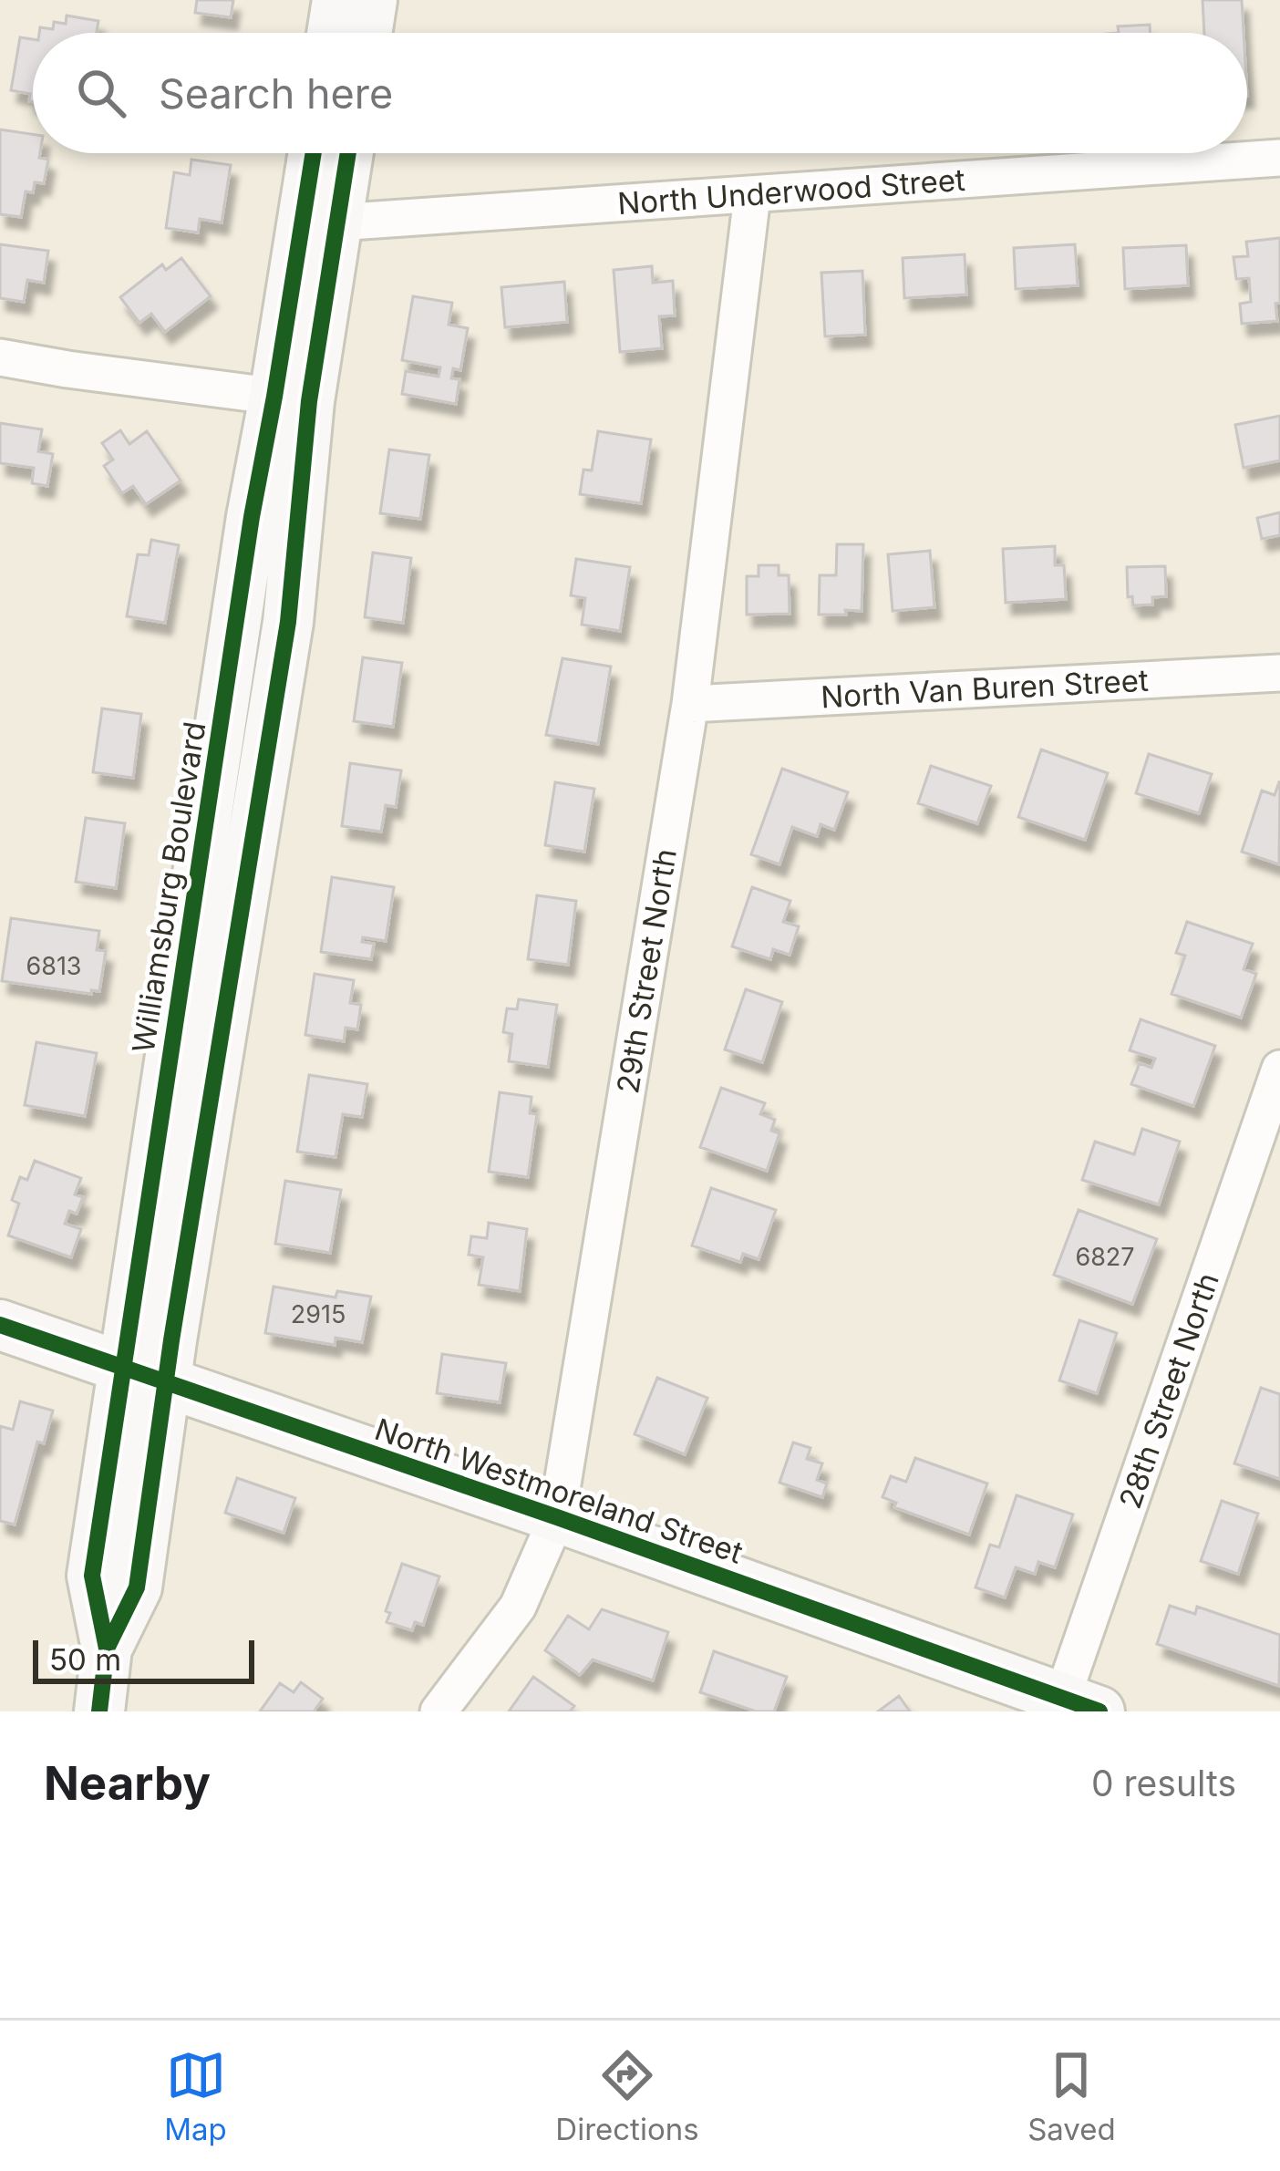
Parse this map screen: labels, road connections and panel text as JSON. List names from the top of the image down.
{
  "streets": {
    "main road": ["Williamsburg Boulevard", "North Westmoreland Street"],
    "street": [
      "North Underwood Street",
      "North Van Buren Street",
      "29th Street North",
      "28th Street North"
    ]
  },
  "crossings": [
    ["North Underwood Street", "Williamsburg Boulevard"],
    ["North Underwood Street", "29th Street North"],
    ["North Van Buren Street", "29th Street North"],
    ["Williamsburg Boulevard", "North Westmoreland Street"],
    ["29th Street North", "North Westmoreland Street"],
    ["28th Street North", "North Westmoreland Street"]
  ],
  "house_numbers": ["6813", "6827", "2915"],
  "scale_bar": "50 m",
  "page": {
    "search": "Search here",
    "scale": "50 m",
    "heading": ["Nearby", "0 results"],
    "nav": ["Map", "Directions", "Saved"]
  }
}
